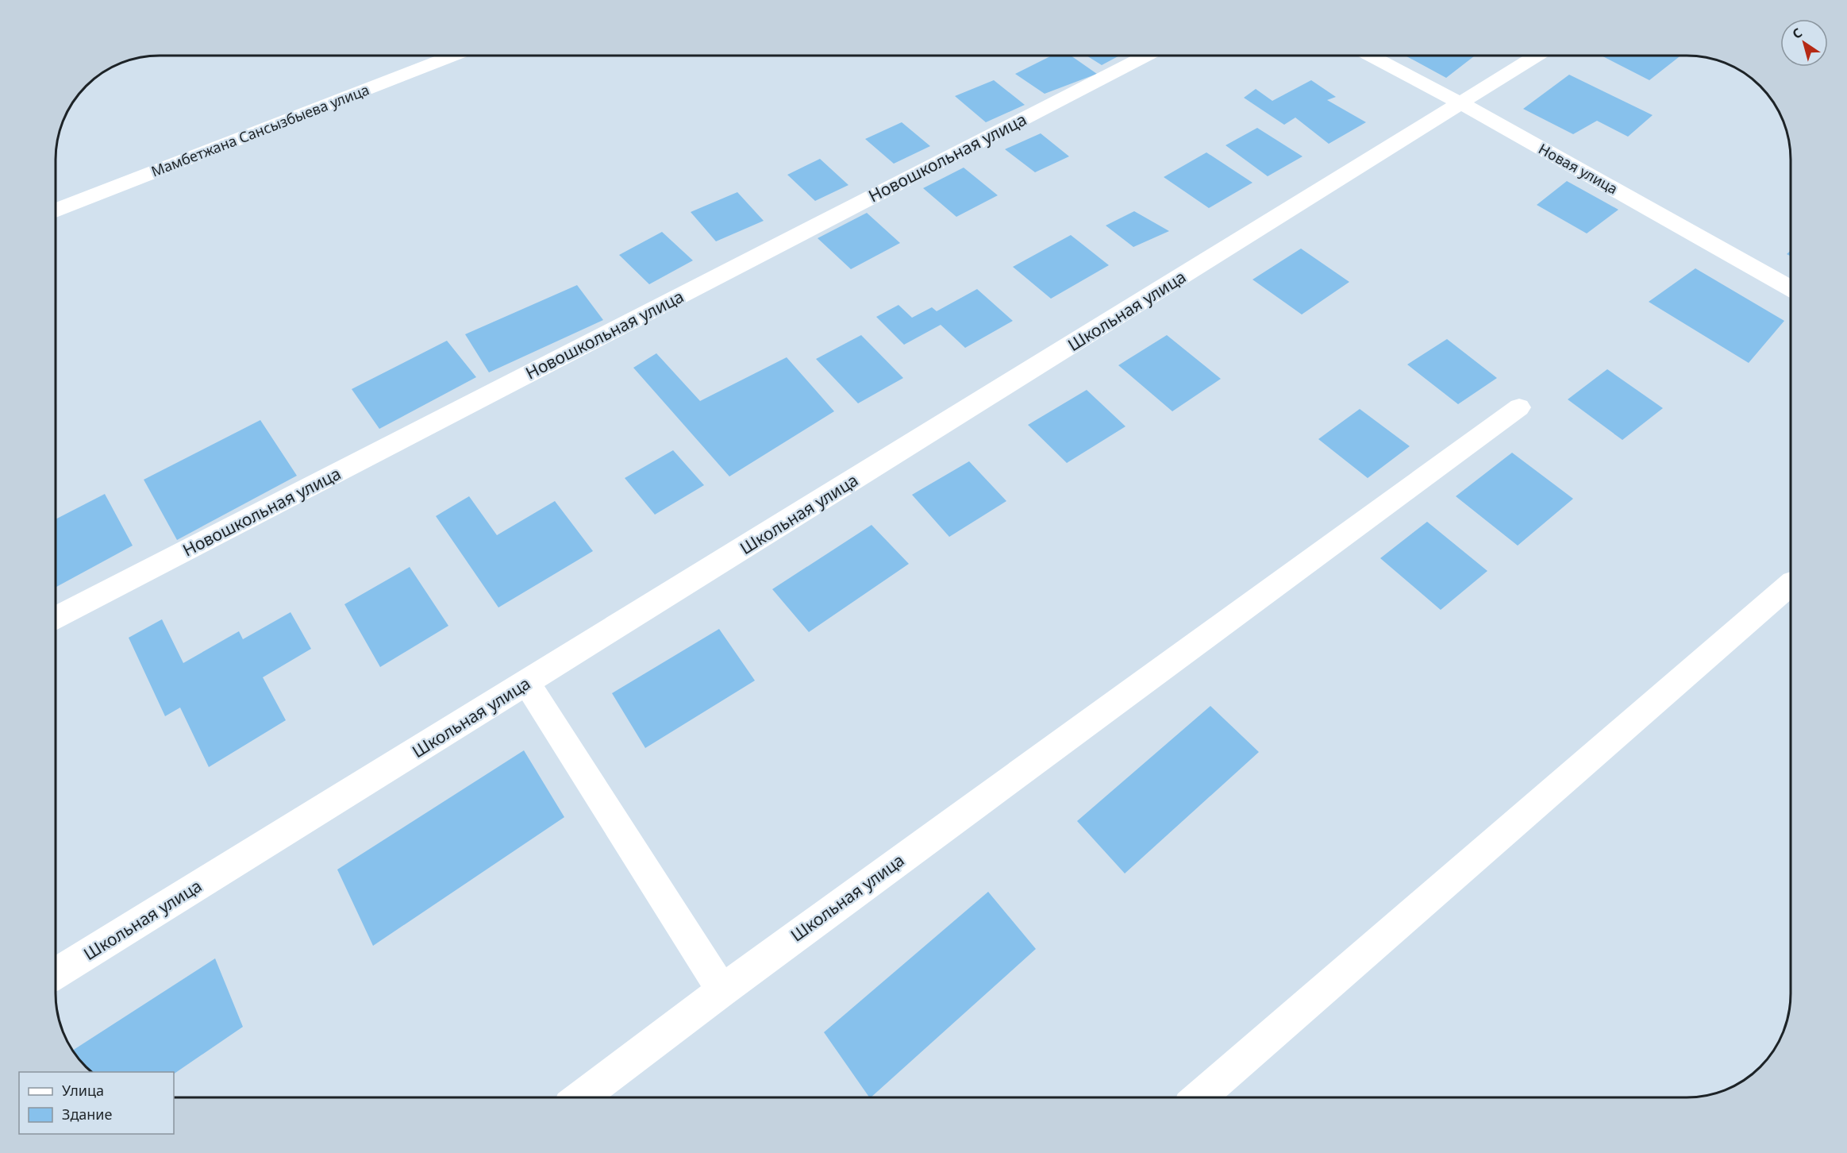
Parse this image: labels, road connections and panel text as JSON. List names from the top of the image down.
{
  "streets": {
    "street": [
      "Мамбетжана Сансызбыева улица",
      "Новошкольная улица",
      "Новая улица",
      "Школьная улица"
    ]
  },
  "crossings": [
    ["Новая улица", "Школьная улица"]
  ],
  "legend": ["Улица", "Здание"],
  "north": "top left"
}
